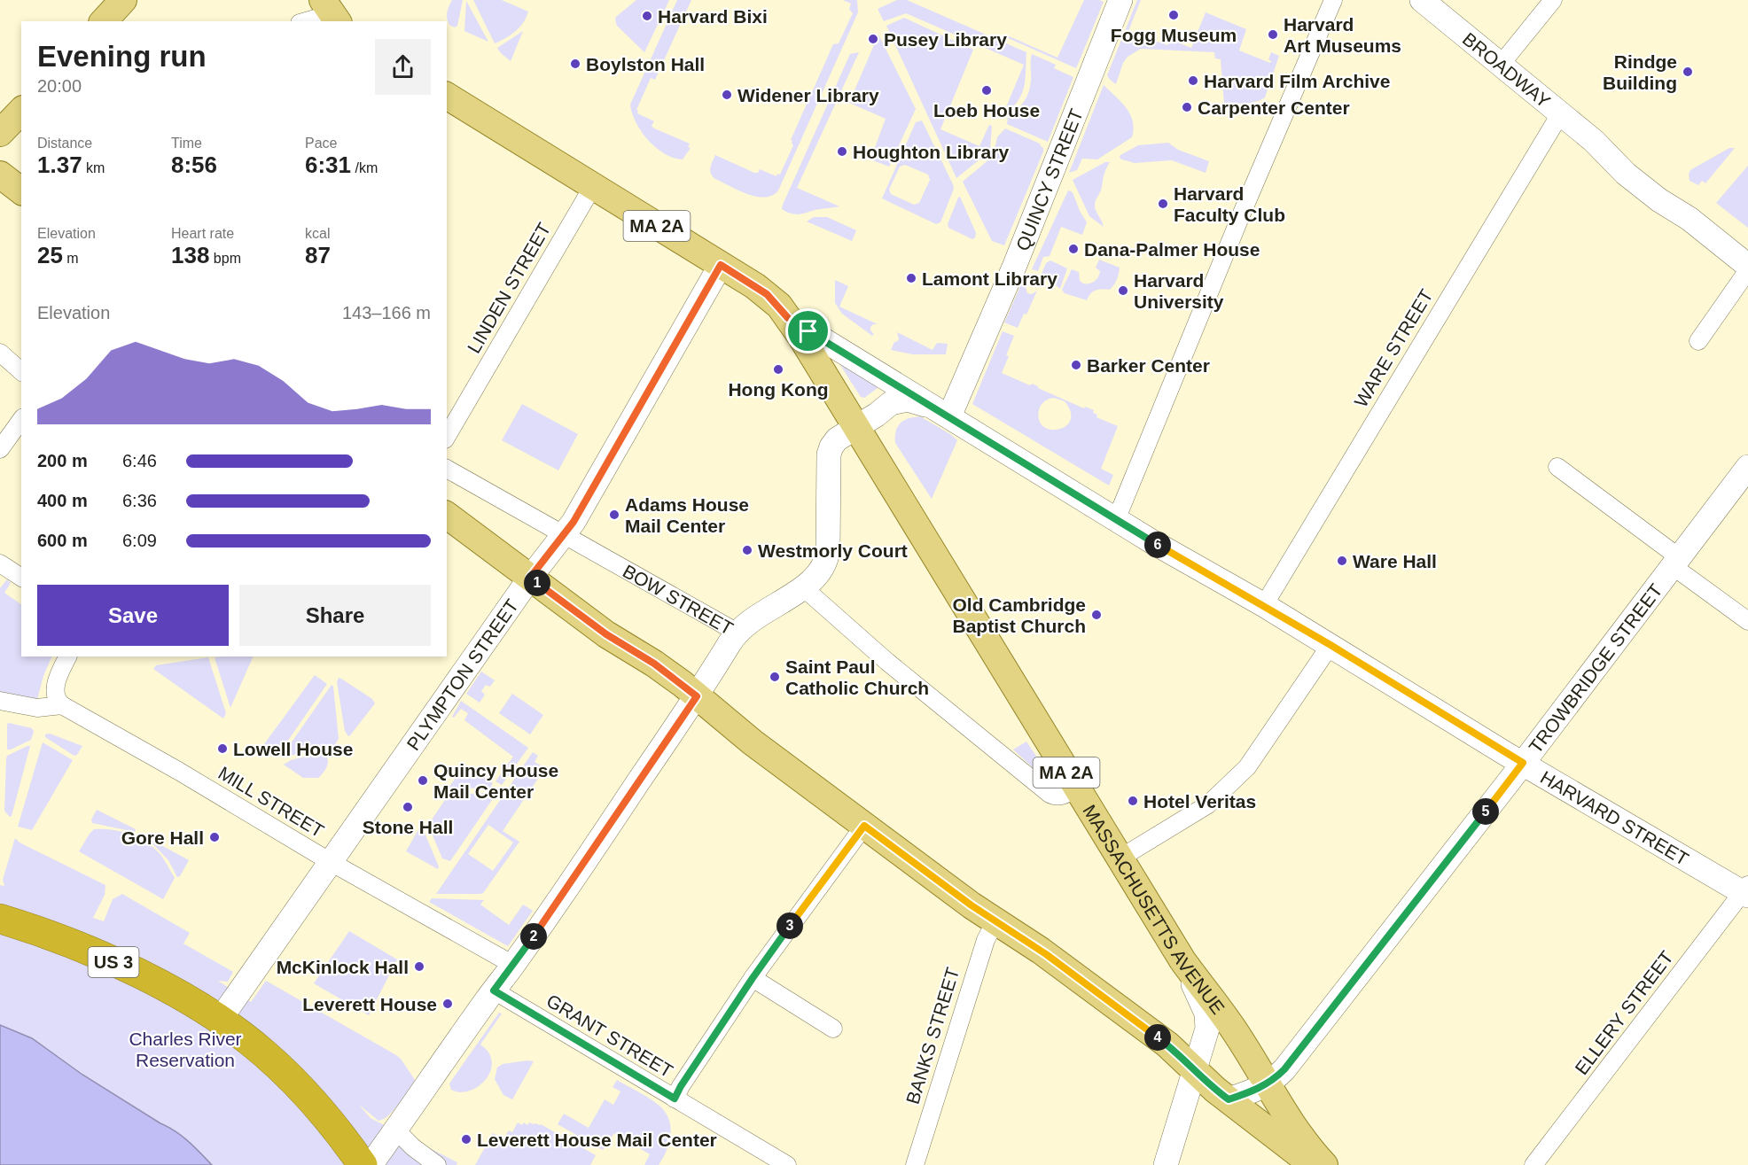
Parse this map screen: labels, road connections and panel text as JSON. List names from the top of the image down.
{
  "streets": {
    "highway": ["US 3"],
    "main road": ["MA 2A", "MASSACHUSETTS AVENUE"],
    "street": [
      "BROADWAY",
      "QUINCY STREET",
      "LINDEN STREET",
      "WARE STREET",
      "BOW STREET",
      "TROWBRIDGE STREET",
      "PLYMPTON STREET",
      "MILL STREET",
      "HARVARD STREET",
      "ELLERY STREET",
      "GRANT STREET",
      "BANKS STREET"
    ]
  },
  "crossings": [
    ["BROADWAY", "WARE STREET"],
    ["QUINCY STREET", "HARVARD STREET"],
    ["LINDEN STREET", "MASSACHUSETTS AVENUE"],
    ["WARE STREET", "HARVARD STREET"],
    ["BOW STREET", "PLYMPTON STREET"],
    ["BOW STREET", "HARVARD STREET"],
    ["BOW STREET", "MASSACHUSETTS AVENUE"],
    ["TROWBRIDGE STREET", "HARVARD STREET"],
    ["TROWBRIDGE STREET", "MASSACHUSETTS AVENUE"],
    ["PLYMPTON STREET", "MILL STREET"],
    ["PLYMPTON STREET", "MASSACHUSETTS AVENUE"],
    ["PLYMPTON STREET", "US 3"],
    ["HARVARD STREET", "MASSACHUSETTS AVENUE"],
    ["HARVARD STREET", "ELLERY STREET"]
  ],
  "parks": ["Charles River Reservation"],
  "places": [
    "Fogg Museum",
    "Harvard Bixi",
    "Harvard Art Museums",
    "Pusey Library",
    "Boylston Hall",
    "Rindge Building",
    "Harvard Film Archive",
    "Loeb House",
    "Widener Library",
    "Carpenter Center",
    "Houghton Library",
    "Harvard Faculty Club",
    "Dana-Palmer House",
    "Lamont Library",
    "Harvard University",
    "Barker Center",
    "Hong Kong",
    "Adams House Mail Center",
    "Westmorly Court",
    "Ware Hall",
    "Old Cambridge Baptist Church",
    "Saint Paul Catholic Church",
    "Lowell House",
    "Quincy House Mail Center",
    "Hotel Veritas",
    "Stone Hall",
    "Gore Hall",
    "McKinlock Hall",
    "Leverett House",
    "Leverett House Mail Center"
  ],
  "page": {
    "heading": ["Evening run", "20:00"],
    "stats": [
      ["Distance", "1.37 km"],
      ["Time", "8:56"],
      ["Pace", "6:31 /km"],
      ["Elevation", "25 m"],
      ["Heart rate", "138 bpm"],
      ["kcal", "87"]
    ],
    "chart": ["Elevation", "143–166 m"],
    "list": [
      {
        "name": "200 m",
        "note": "6:46"
      },
      {
        "name": "400 m",
        "note": "6:36"
      },
      {
        "name": "600 m",
        "note": "6:09"
      }
    ],
    "pins": [
      "6",
      "1",
      "5",
      "3",
      "2",
      "4"
    ],
    "buttons": ["Save", "Share"]
  }
}
